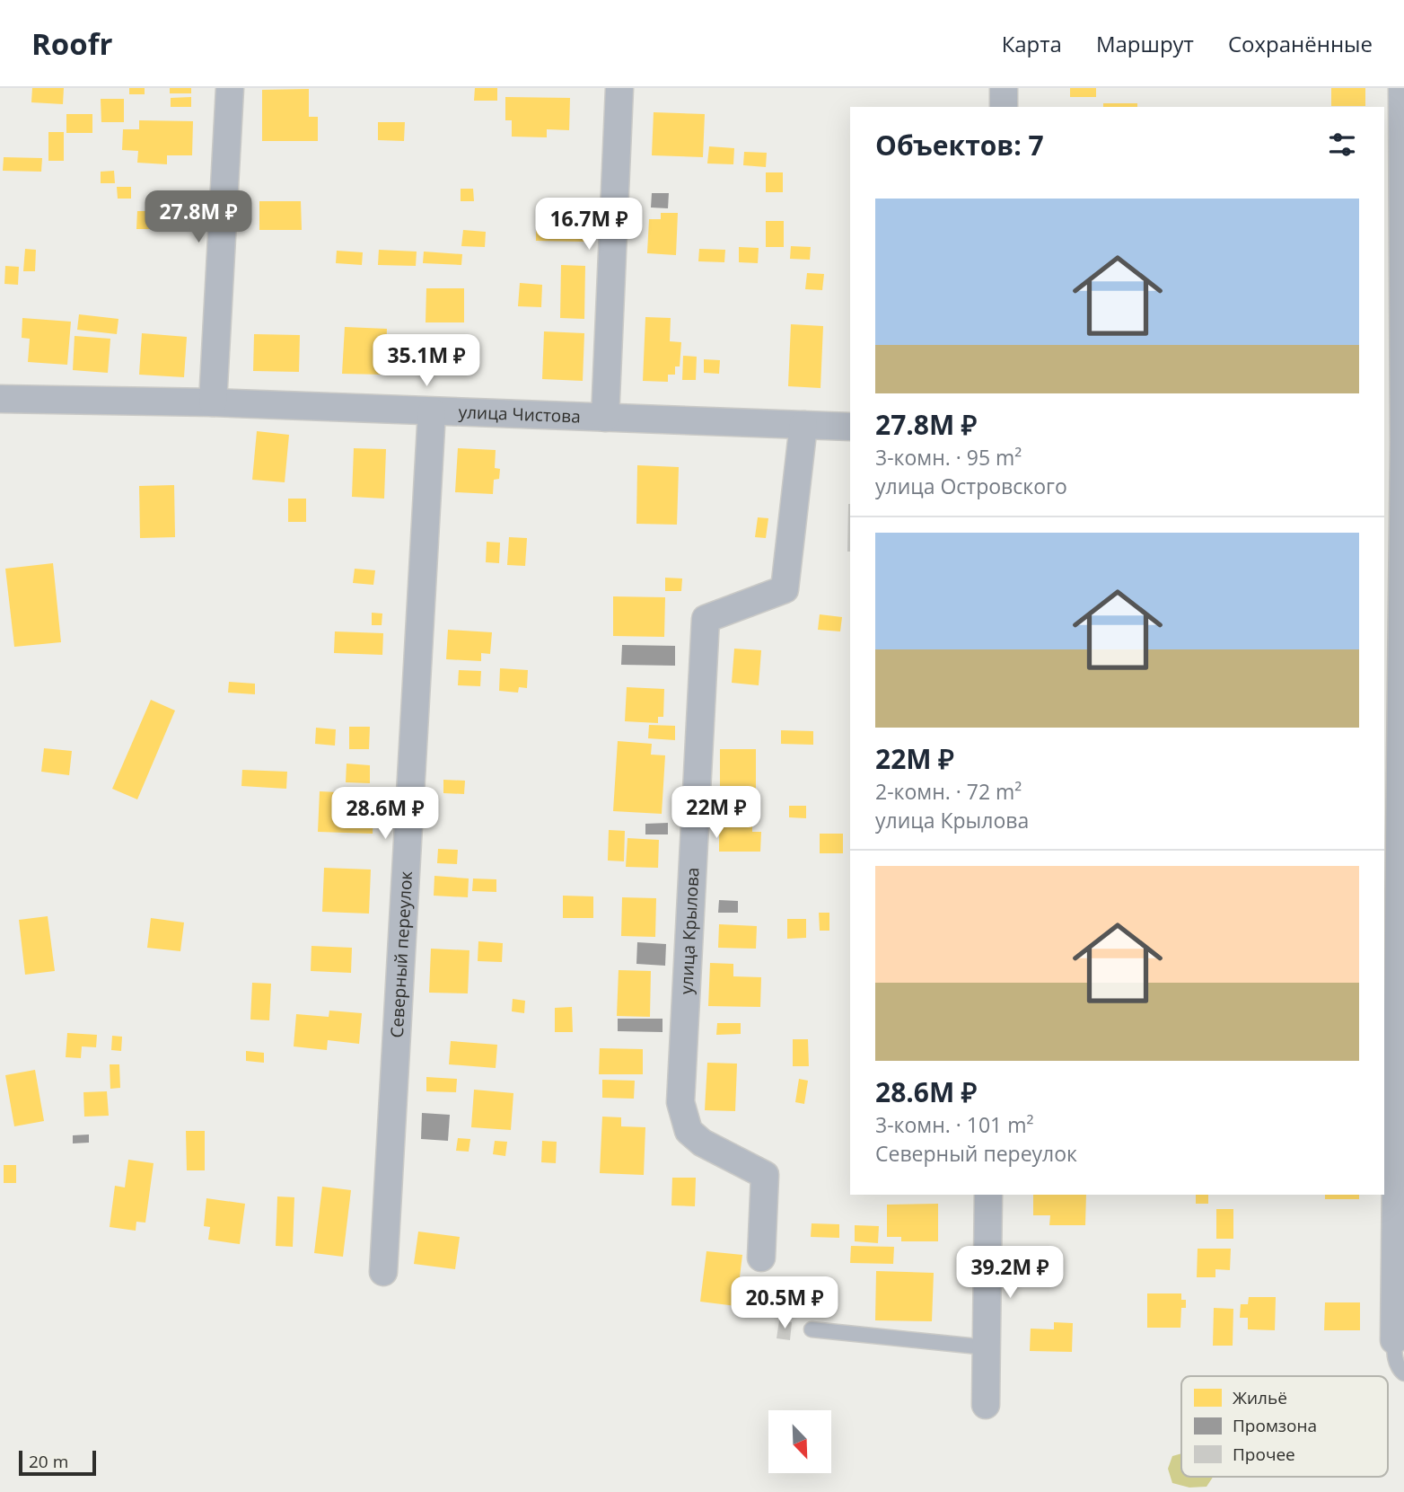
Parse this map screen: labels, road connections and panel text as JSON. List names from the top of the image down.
{
  "streets": {
    "street": ["улица Чистова", "улица Крылова", "Северный переулок"]
  },
  "crossings": [
    ["улица Чистова", "улица Крылова"],
    ["улица Чистова", "Северный переулок"]
  ],
  "legend": ["Жильё", "Промзона", "Прочее"],
  "scale_bar": "20 m",
  "north": "bottom right",
  "page": {
    "header": "Roofr",
    "nav": ["Карта", "Маршрут", "Сохранённые"],
    "heading": "Объектов: 7",
    "list": [
      {
        "name": "27.8M ₽",
        "note": "3-комн. · 95 m² · улица Островского"
      },
      {
        "name": "22M ₽",
        "note": "2-комн. · 72 m² · улица Крылова"
      },
      {
        "name": "28.6M ₽",
        "note": "3-комн. · 101 m² · Северный переулок"
      }
    ],
    "price": [
      "27.8M ₽",
      "16.7M ₽",
      "35.1M ₽",
      "22M ₽",
      "28.6M ₽",
      "39.2M ₽",
      "20.5M ₽"
    ],
    "scale": "20 m"
  }
}
